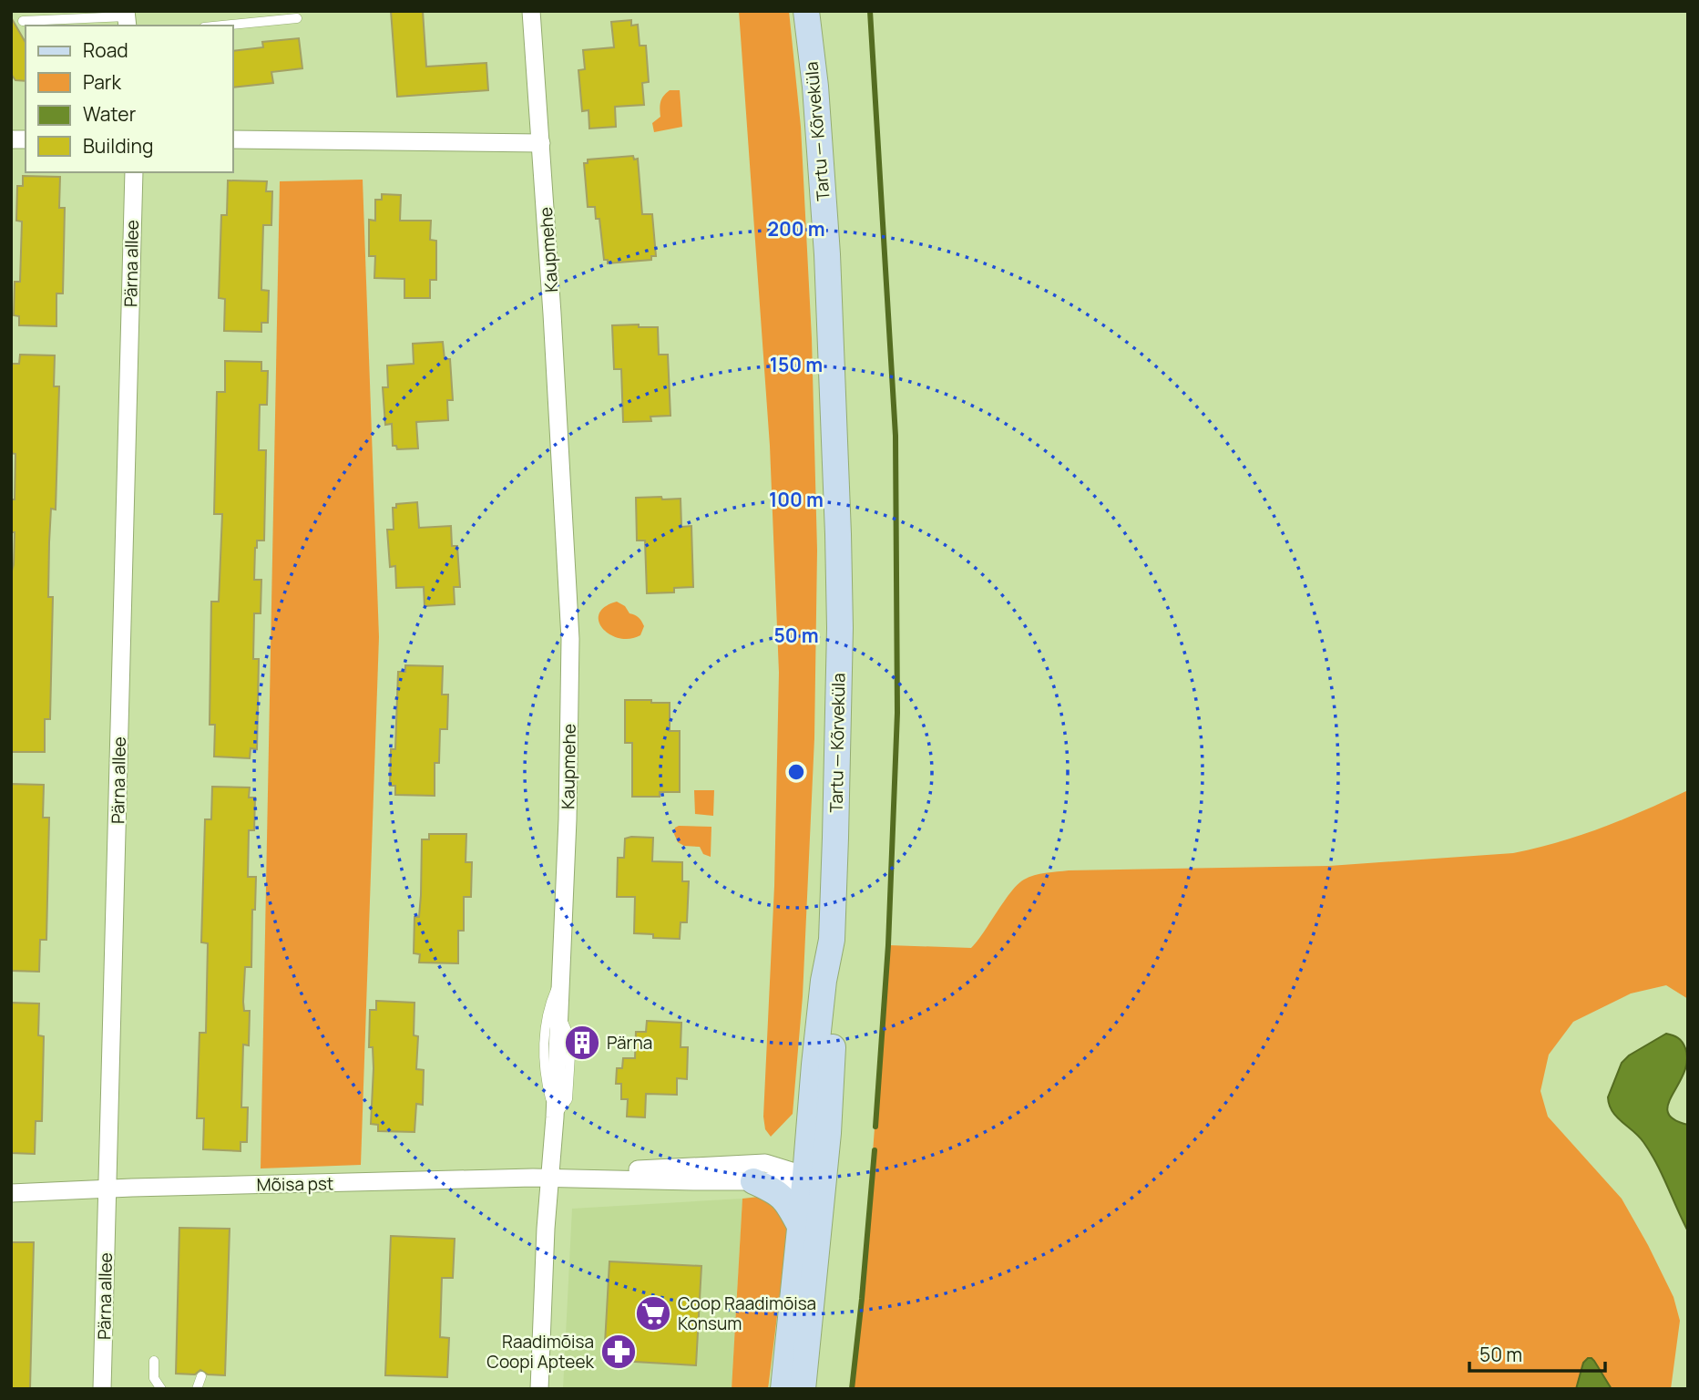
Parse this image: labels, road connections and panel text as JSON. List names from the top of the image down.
{
  "streets": {
    "main road": ["Tartu — Kõrveküla"],
    "street": ["Kaupmehe", "Pärna allee", "Mõisa pst"]
  },
  "crossings": [
    ["Tartu — Kõrveküla", "Mõisa pst"],
    ["Kaupmehe", "Mõisa pst"],
    ["Pärna allee", "Mõisa pst"]
  ],
  "places": {
    "building": ["Pärna"],
    "supermarket": ["Coop Raadimõisa Konsum"],
    "pharmacy": ["Raadimõisa Coopi Apteek"]
  },
  "legend": [
    "Road",
    "Park",
    "Water",
    "Building"
  ],
  "scale_bar": "50 m",
  "rings": [
    "200 m",
    "150 m",
    "100 m",
    "50 m"
  ]
}
